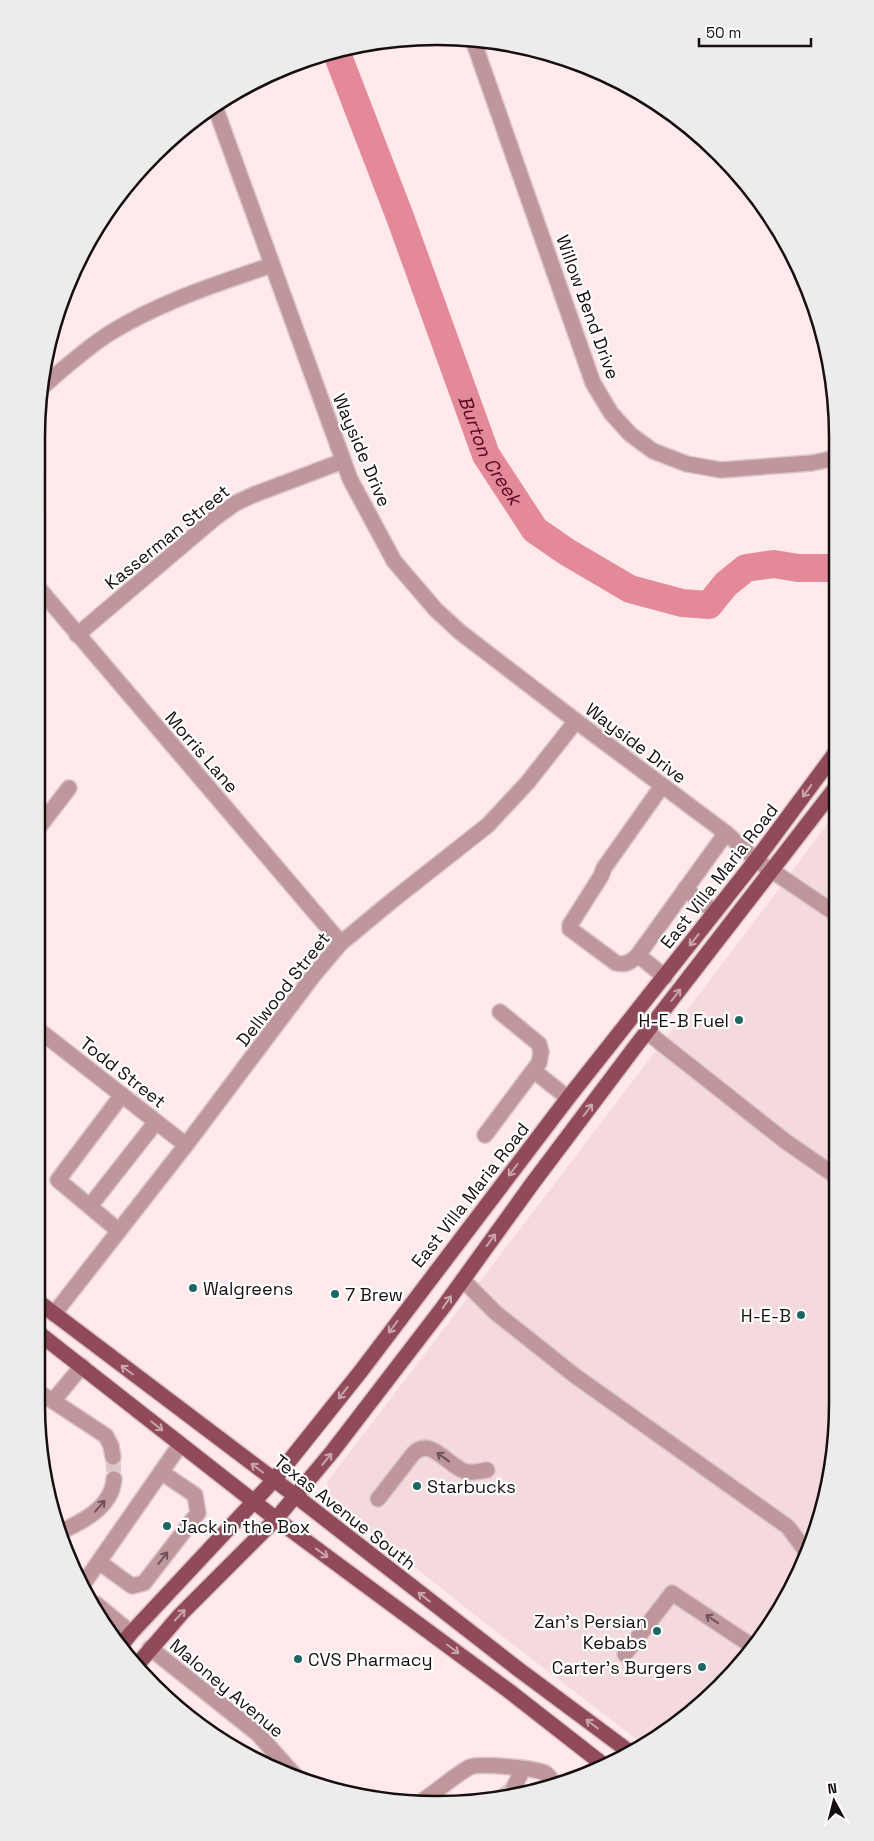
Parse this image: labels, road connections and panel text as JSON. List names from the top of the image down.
{
  "streets": {
    "main road": ["East Villa Maria Road", "Texas Avenue South"],
    "street": [
      "Willow Bend Drive",
      "Wayside Drive",
      "Kasserman Street",
      "Morris Lane",
      "Dellwood Street",
      "Todd Street",
      "Maloney Avenue"
    ]
  },
  "crossings": [
    ["Wayside Drive", "Kasserman Street"],
    ["Wayside Drive", "East Villa Maria Road"],
    ["Wayside Drive", "Dellwood Street"],
    ["Kasserman Street", "Morris Lane"],
    ["Morris Lane", "Dellwood Street"],
    ["East Villa Maria Road", "Texas Avenue South"],
    ["Dellwood Street", "Todd Street"],
    ["Dellwood Street", "Texas Avenue South"]
  ],
  "water": ["Burton Creek"],
  "places": [
    "H-E-B Fuel",
    "Walgreens",
    "7 Brew",
    "H-E-B",
    "Starbucks",
    "Jack in the Box",
    "Zan's Persian Kebabs",
    "CVS Pharmacy",
    "Carter's Burgers"
  ],
  "scale_bar": "50 m",
  "north": "top"
}
